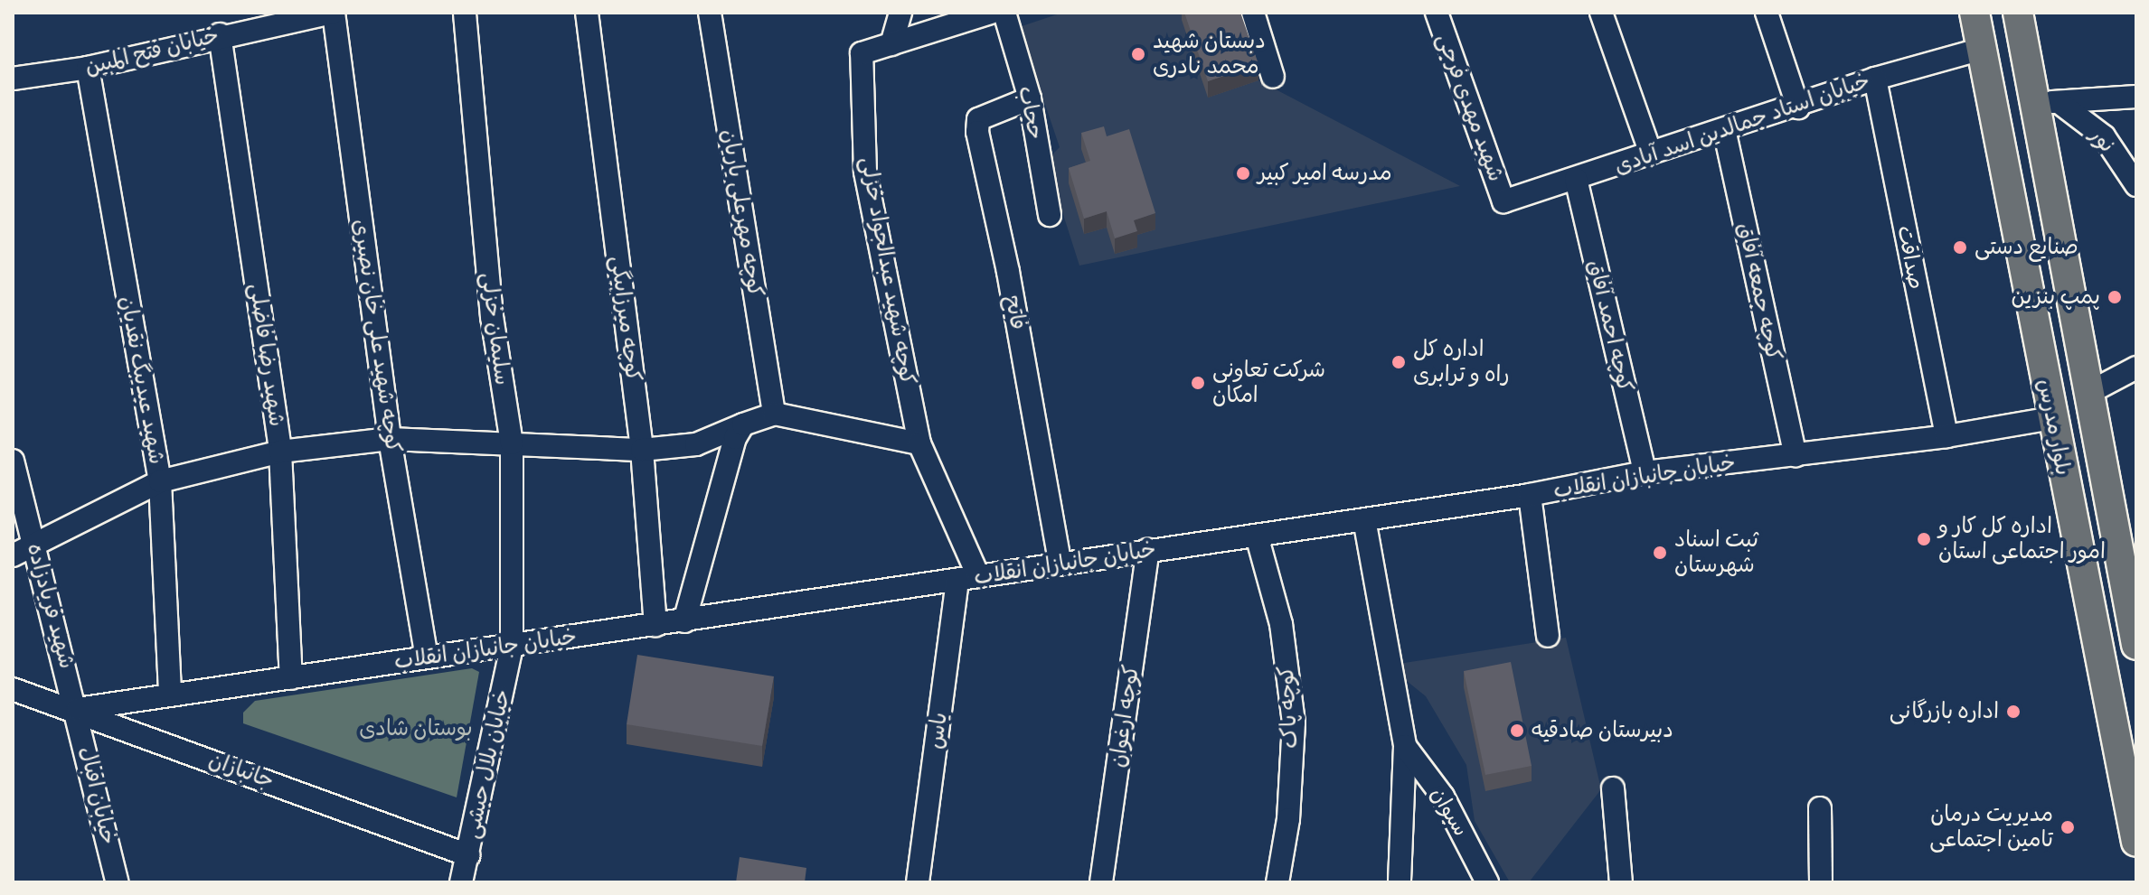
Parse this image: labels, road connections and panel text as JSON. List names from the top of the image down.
{
  "streets": {
    "main road": ["بلوار مدرس"],
    "street": [
      "خیابان فتح المبین",
      "شهید مهدی فرجی",
      "حجاب",
      "خیابان استاد جمالدین اسد آبادی",
      "نور",
      "کوچه مهرعلی یاریان",
      "صداقت",
      "کوچه شهید عبدالجواد خزلی",
      "کوچه جمعه آفاق",
      "فاتح",
      "کوچه میرزابیگی",
      "کوچه احمد آفاق",
      "سلیمان خزلی",
      "کوچه شهید علی خان نصیری",
      "شهید رضا فاضلی",
      "شهید عیدیبگ نقدیان",
      "خیابان جانبازان انقلاب",
      "شهید فریادزاده",
      "کوچه پاک",
      "کوچه ارغوان",
      "یاس",
      "خیابان بلال حبشی",
      "جانبازان",
      "خیابان اقبال",
      "سیوان"
    ]
  },
  "crossings": [
    ["خیابان فتح المبین", "کوچه شهید علی خان نصیری"],
    ["خیابان فتح المبین", "شهید رضا فاضلی"],
    ["خیابان فتح المبین", "شهید عیدیبگ نقدیان"],
    ["شهید مهدی فرجی", "خیابان استاد جمالدین اسد آبادی"],
    ["حجاب", "فاتح"],
    ["خیابان استاد جمالدین اسد آبادی", "صداقت"],
    ["خیابان استاد جمالدین اسد آبادی", "کوچه جمعه آفاق"],
    ["خیابان استاد جمالدین اسد آبادی", "کوچه احمد آفاق"],
    ["خیابان استاد جمالدین اسد آبادی", "بلوار مدرس"],
    ["نور", "بلوار مدرس"],
    ["صداقت", "خیابان جانبازان انقلاب"],
    ["کوچه شهید عبدالجواد خزلی", "خیابان جانبازان انقلاب"],
    ["کوچه شهید عبدالجواد خزلی", "یاس"],
    ["کوچه جمعه آفاق", "خیابان جانبازان انقلاب"],
    ["فاتح", "خیابان جانبازان انقلاب"],
    ["کوچه میرزابیگی", "خیابان جانبازان انقلاب"],
    ["کوچه احمد آفاق", "خیابان جانبازان انقلاب"],
    ["سلیمان خزلی", "خیابان جانبازان انقلاب"],
    ["سلیمان خزلی", "خیابان بلال حبشی"],
    ["کوچه شهید علی خان نصیری", "خیابان جانبازان انقلاب"],
    ["شهید رضا فاضلی", "خیابان جانبازان انقلاب"],
    ["شهید عیدیبگ نقدیان", "خیابان جانبازان انقلاب"],
    ["بلوار مدرس", "خیابان جانبازان انقلاب"],
    ["خیابان جانبازان انقلاب", "شهید فریادزاده"],
    ["خیابان جانبازان انقلاب", "کوچه پاک"],
    ["خیابان جانبازان انقلاب", "کوچه ارغوان"],
    ["خیابان جانبازان انقلاب", "یاس"],
    ["خیابان جانبازان انقلاب", "خیابان بلال حبشی"],
    ["خیابان جانبازان انقلاب", "جانبازان"],
    ["خیابان جانبازان انقلاب", "خیابان اقبال"],
    ["شهید فریادزاده", "جانبازان"],
    ["شهید فریادزاده", "خیابان اقبال"],
    ["خیابان بلال حبشی", "جانبازان"],
    ["جانبازان", "خیابان اقبال"]
  ],
  "parks": ["بوستان شادی"],
  "places": [
    "دبستان شهید محمد نادری",
    "مدرسه امیر کبیر",
    "صنایع دستی",
    "پمپ بنزین",
    "اداره کل راه و ترابری",
    "شرکت تعاونی امکان",
    "اداره کل کار و امور اجتماعی استان",
    "ثبت اسناد شهرستان",
    "اداره بازرگانی",
    "دبیرستان صادقیه",
    "مدیریت درمان تامین اجتماعی"
  ]
}
